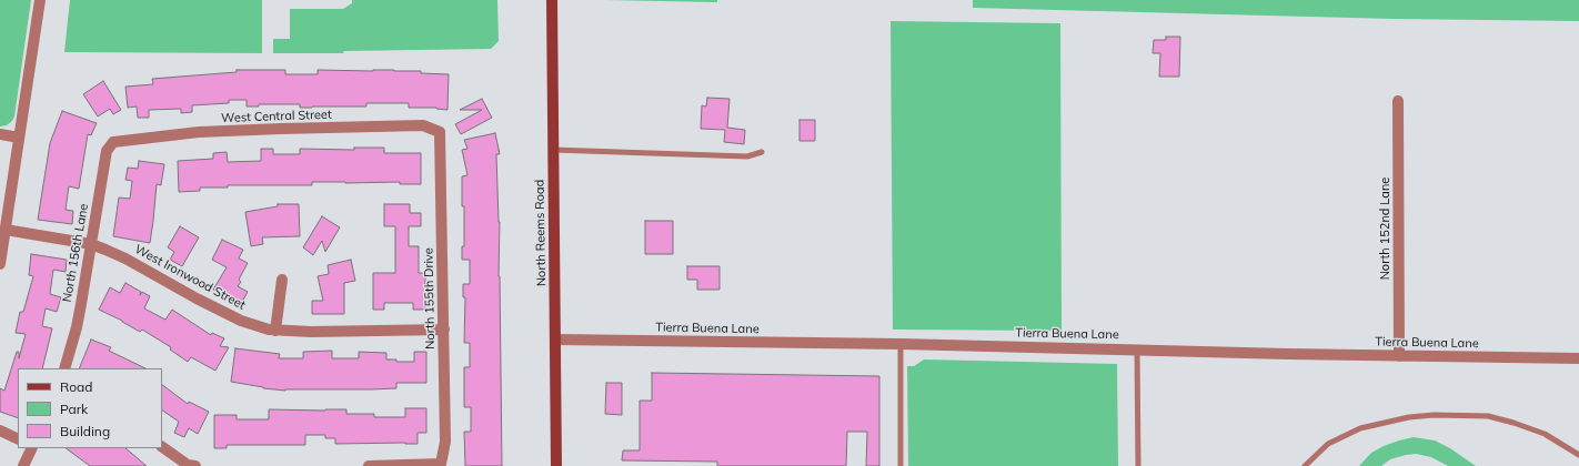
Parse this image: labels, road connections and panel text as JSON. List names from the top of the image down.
{
  "streets": {
    "main road": ["North Reems Road"],
    "street": [
      "West Central Street",
      "North 152nd Lane",
      "North 156th Lane",
      "West Ironwood Street",
      "North 155th Drive",
      "Tierra Buena Lane"
    ]
  },
  "crossings": [
    ["West Central Street", "North 156th Lane"],
    ["West Central Street", "North 155th Drive"],
    ["North 152nd Lane", "Tierra Buena Lane"],
    ["North Reems Road", "Tierra Buena Lane"],
    ["North 156th Lane", "West Ironwood Street"],
    ["West Ironwood Street", "North 155th Drive"]
  ],
  "legend": ["Road", "Park", "Building"]
}
